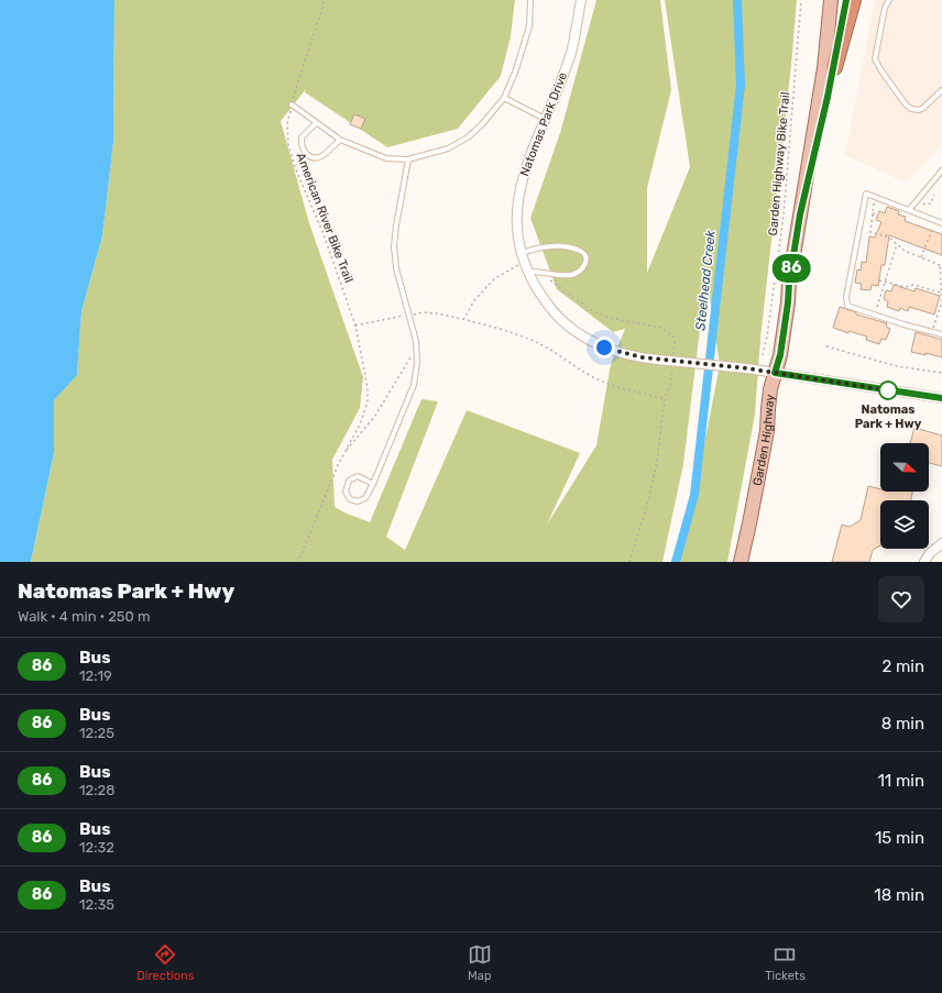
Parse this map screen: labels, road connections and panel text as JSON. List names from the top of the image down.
{
  "streets": {
    "main road": ["Garden Highway"],
    "street": ["Natomas Park Drive"],
    "path": ["Garden Highway Bike Trail", "American River Bike Trail"]
  },
  "crossings": [
    ["Natomas Park Drive", "Garden Highway"]
  ],
  "water": ["Steelhead Creek"],
  "places": ["Natomas Park + Hwy"],
  "lines": ["bus line 86"],
  "north": "right",
  "page": {
    "on_map": "86",
    "heading": ["Natomas Park + Hwy", "Walk · 4 min · 250 m"],
    "list": [
      {
        "mark": "86",
        "name": "Bus",
        "note": "12:19",
        "value": "2 min"
      },
      {
        "mark": "86",
        "name": "Bus",
        "note": "12:25",
        "value": "8 min"
      },
      {
        "mark": "86",
        "name": "Bus",
        "note": "12:28",
        "value": "11 min"
      },
      {
        "mark": "86",
        "name": "Bus",
        "note": "12:32",
        "value": "15 min"
      },
      {
        "mark": "86",
        "name": "Bus",
        "note": "12:35",
        "value": "18 min"
      }
    ],
    "tabs": ["Directions", "Map", "Tickets"]
  }
}
